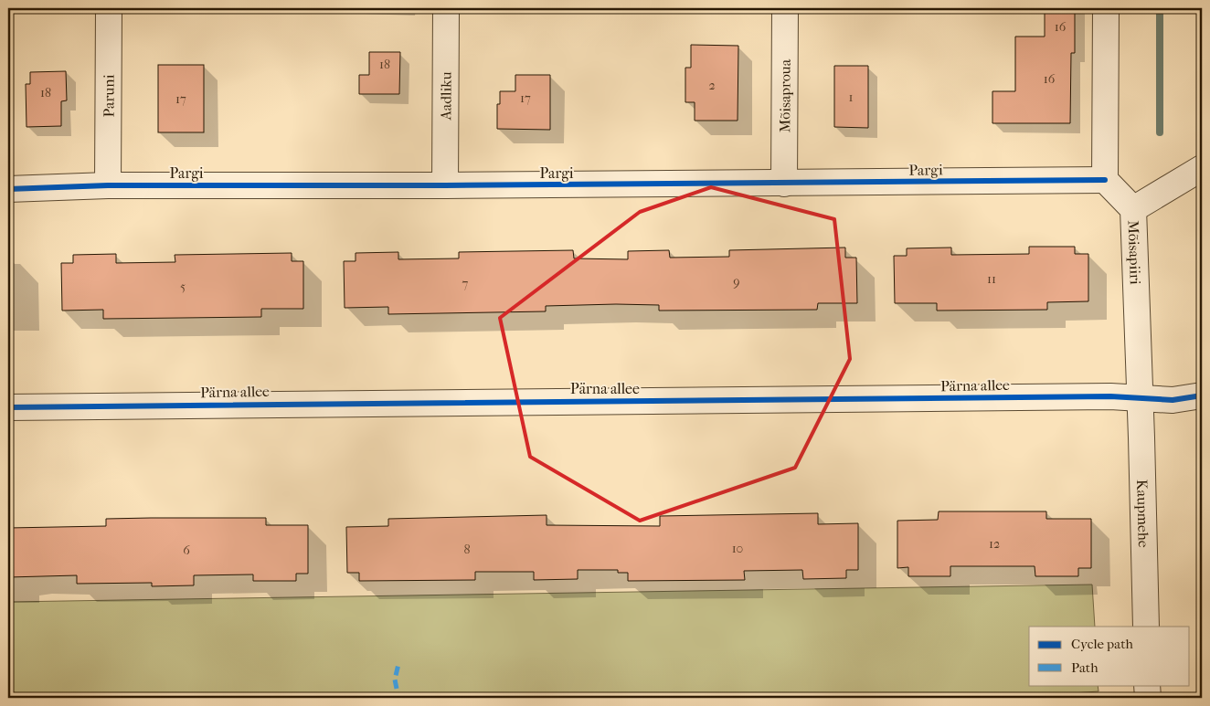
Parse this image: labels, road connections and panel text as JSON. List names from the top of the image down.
{
  "streets": {
    "street": [
      "Mõisaproua",
      "Paruni",
      "Aadliku",
      "Pargi",
      "Mõisapiiri",
      "Pärna allee",
      "Kaupmehe"
    ]
  },
  "crossings": [
    ["Mõisaproua", "Pargi"],
    ["Paruni", "Pargi"],
    ["Aadliku", "Pargi"],
    ["Pargi", "Mõisapiiri"],
    ["Mõisapiiri", "Pärna allee"],
    ["Mõisapiiri", "Kaupmehe"],
    ["Pärna allee", "Kaupmehe"]
  ],
  "house_numbers": [
    "16",
    "18",
    "16",
    "2",
    "18",
    "1",
    "17",
    "17",
    "11",
    "9",
    "7",
    "5",
    "12",
    "10",
    "8",
    "6"
  ],
  "legend": ["Cycle path", "Path"]
}
